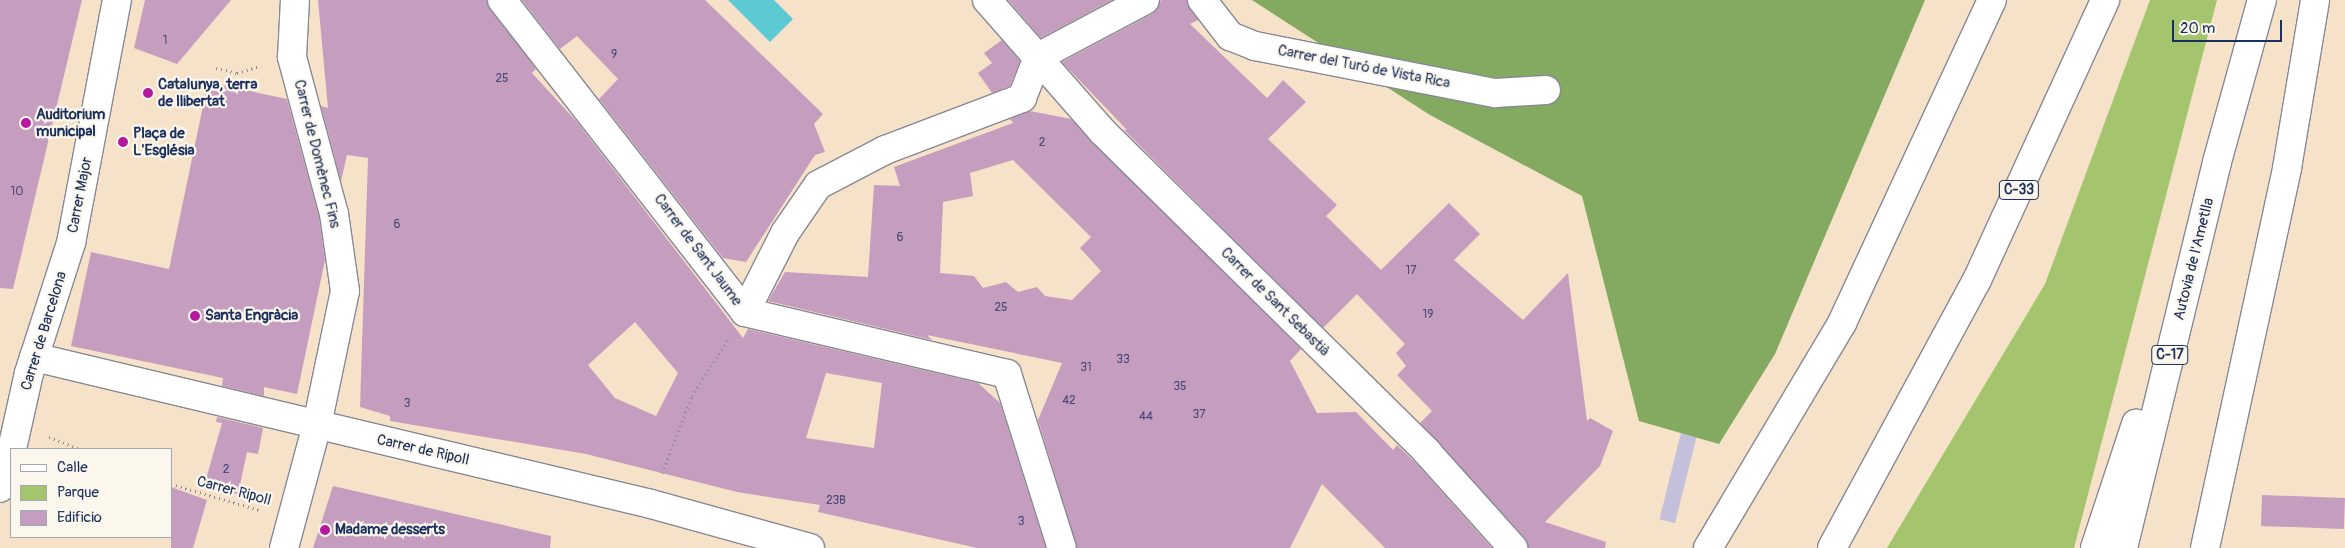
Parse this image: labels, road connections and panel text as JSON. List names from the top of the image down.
{
  "streets": {
    "main road": [
      "Carrer del Turó de Vista Rica",
      "Carrer de Domènec Fins",
      "C-33",
      "Carrer Major",
      "Carrer de Sant Jaume",
      "Autovia de l'Ametlla",
      "Carrer de Sant Sebastià",
      "Carrer de Barcelona",
      "C-17",
      "Carrer de Ripoll"
    ],
    "path": ["Carrer Ripoll"]
  },
  "crossings": [
    ["Carrer de Domènec Fins", "Carrer de Ripoll"],
    ["Carrer de Domènec Fins", "Carrer Ripoll"],
    ["Carrer Major", "Carrer de Barcelona"],
    ["Carrer de Barcelona", "Carrer de Ripoll"]
  ],
  "places": [
    "Catalunya, terra de llibertat",
    "Auditorium municipal",
    "Plaça de L'Església",
    "Santa Engràcia",
    "Madame desserts"
  ],
  "house_numbers": [
    "1",
    "9",
    "25",
    "2",
    "10",
    "6",
    "6",
    "17",
    "25",
    "19",
    "33",
    "31",
    "35",
    "42",
    "3",
    "37",
    "44",
    "2",
    "23B",
    "3"
  ],
  "legend": ["Calle", "Parque", "Edificio"],
  "scale_bar": "20 m"
}
